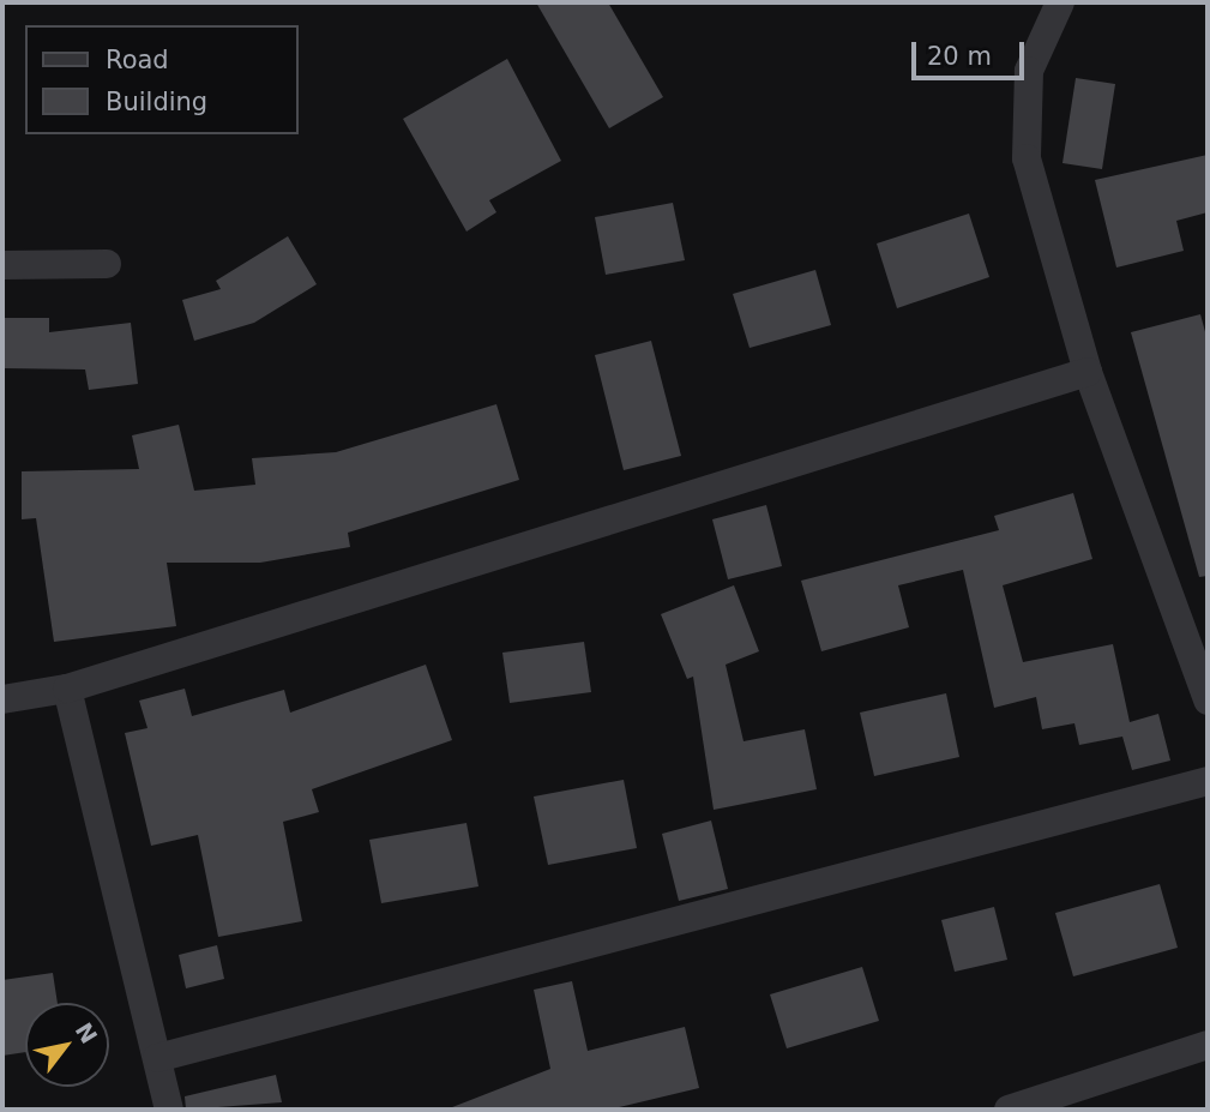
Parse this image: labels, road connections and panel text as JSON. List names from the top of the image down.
{
  "legend": ["Road", "Building"],
  "scale_bar": "20 m",
  "north": "top right"
}
